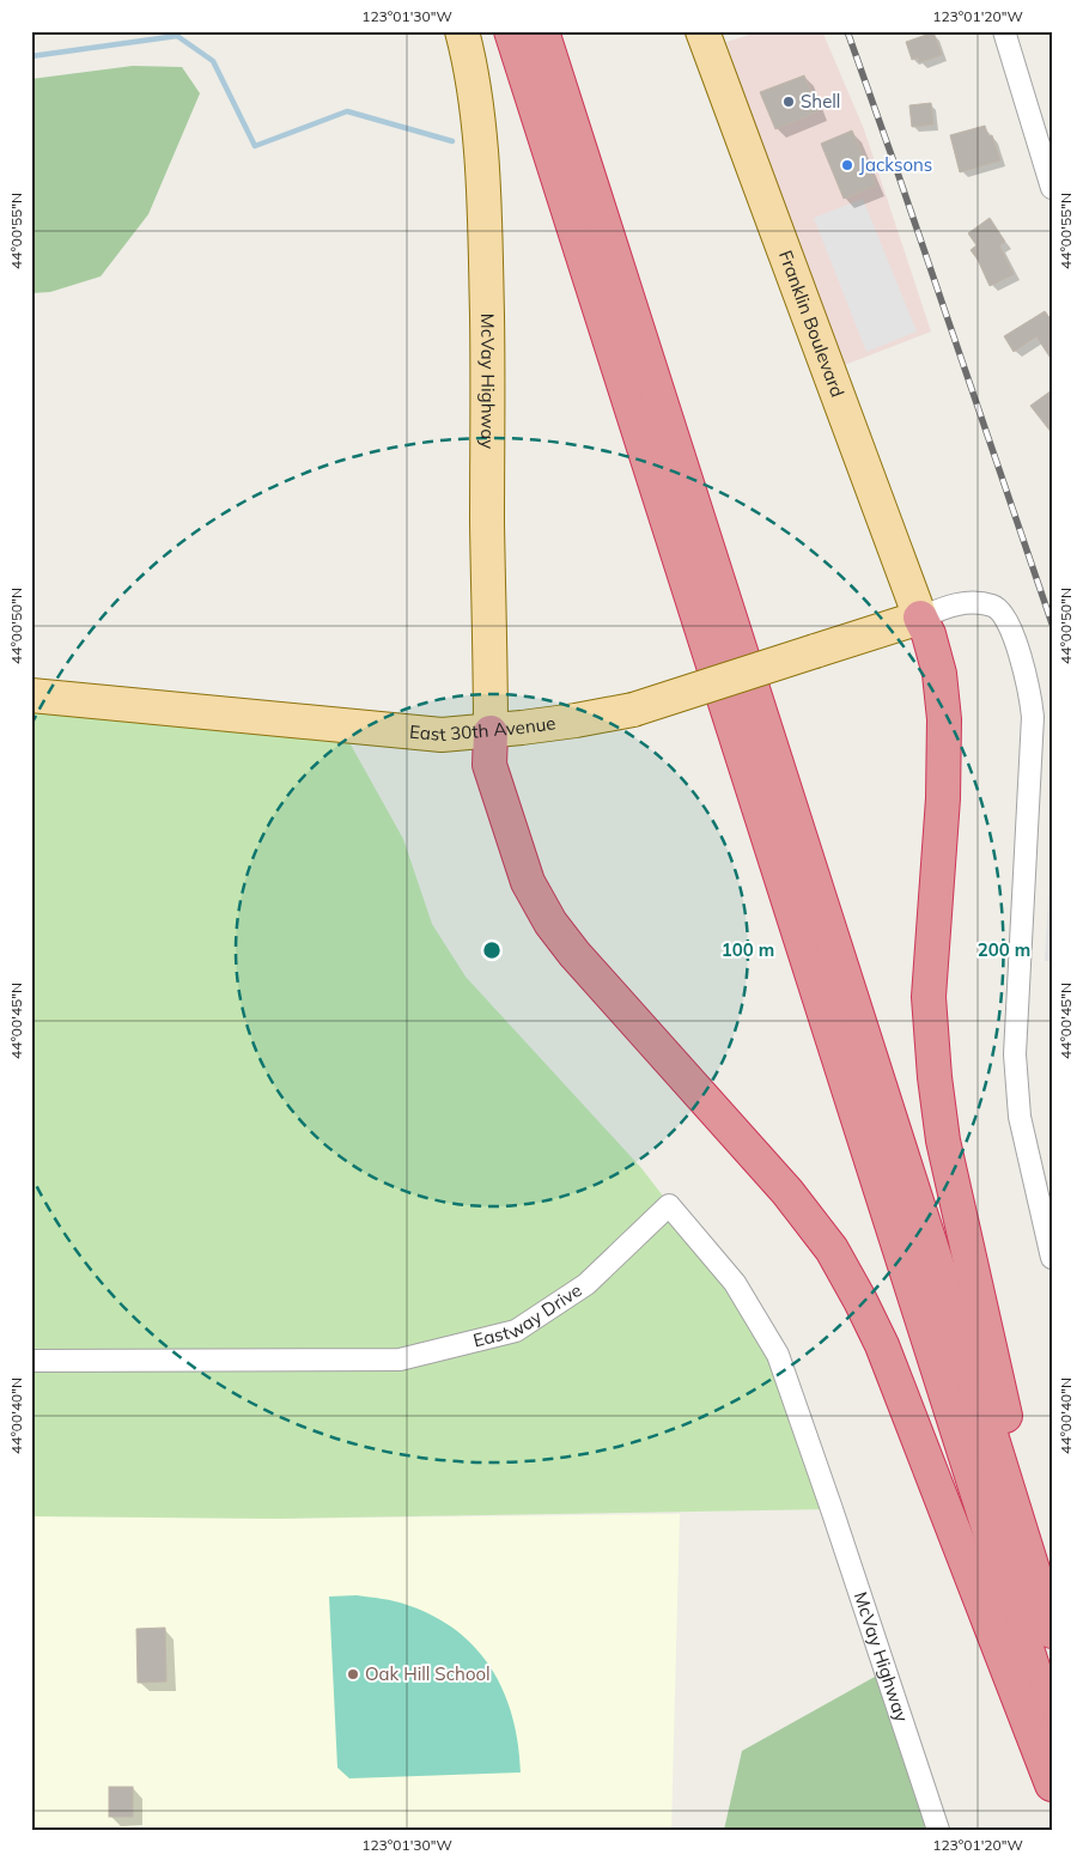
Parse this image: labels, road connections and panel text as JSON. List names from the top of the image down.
{
  "streets": {
    "main road": ["Franklin Boulevard", "McVay Highway", "East 30th Avenue"],
    "street": ["Eastway Drive"]
  },
  "crossings": [
    ["Franklin Boulevard", "East 30th Avenue"],
    ["McVay Highway", "East 30th Avenue"],
    ["McVay Highway", "Eastway Drive"]
  ],
  "places": ["Shell", "Jacksons", "Oak Hill School"],
  "coordinates": [
    "123°01'30\"W",
    "123°01'20\"W",
    "44°00'55\"N",
    "44°00'50\"N",
    "44°00'45\"N",
    "44°00'40\"N"
  ],
  "rings": ["100 m", "200 m"]
}
